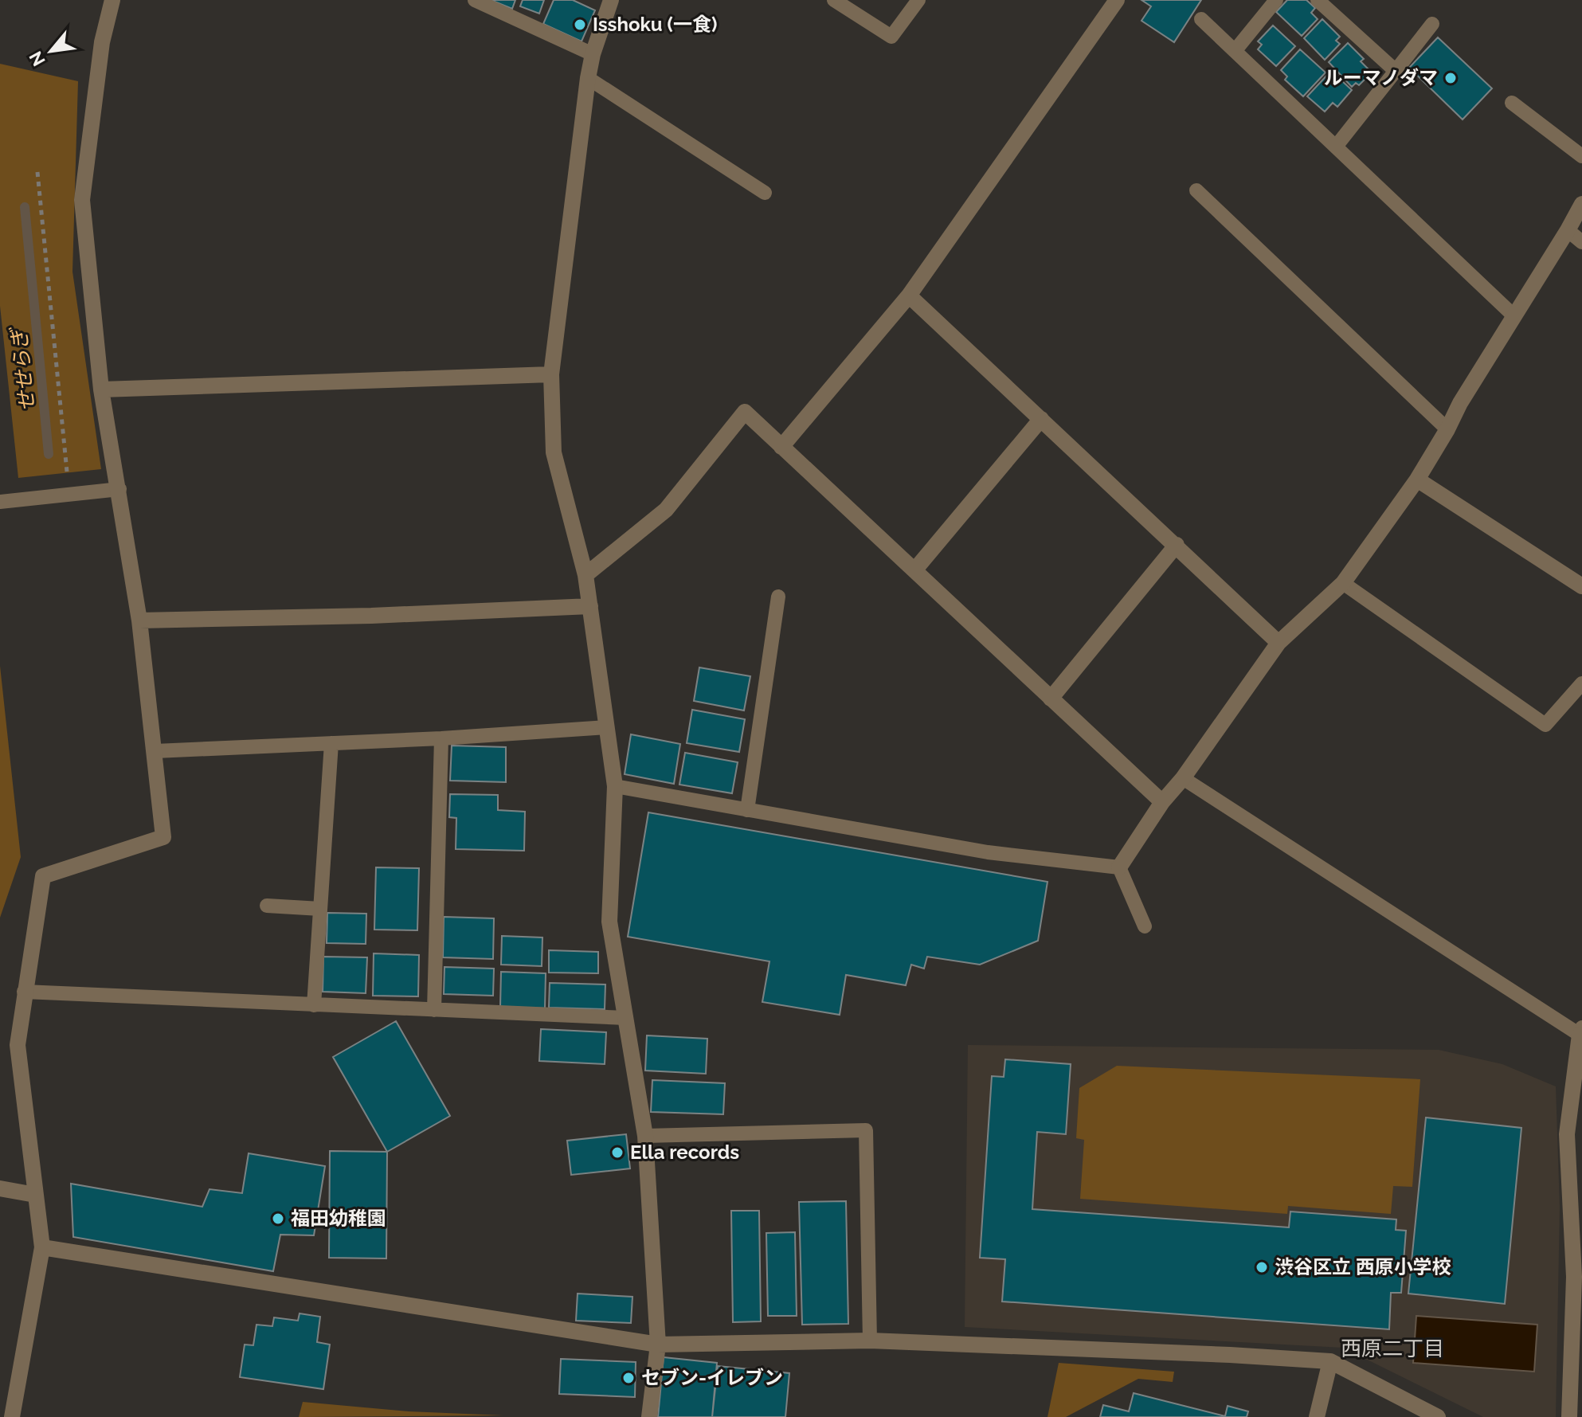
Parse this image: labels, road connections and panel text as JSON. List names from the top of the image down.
{
  "districts": ["西原二丁目"],
  "water": ["せせらぎ"],
  "places": [
    "Isshoku (一食)",
    "ルーマノダマ",
    "Ella records",
    "福田幼稚園",
    "渋谷区立 西原小学校",
    "セブン-イレブン"
  ],
  "north": "bottom left"
}
